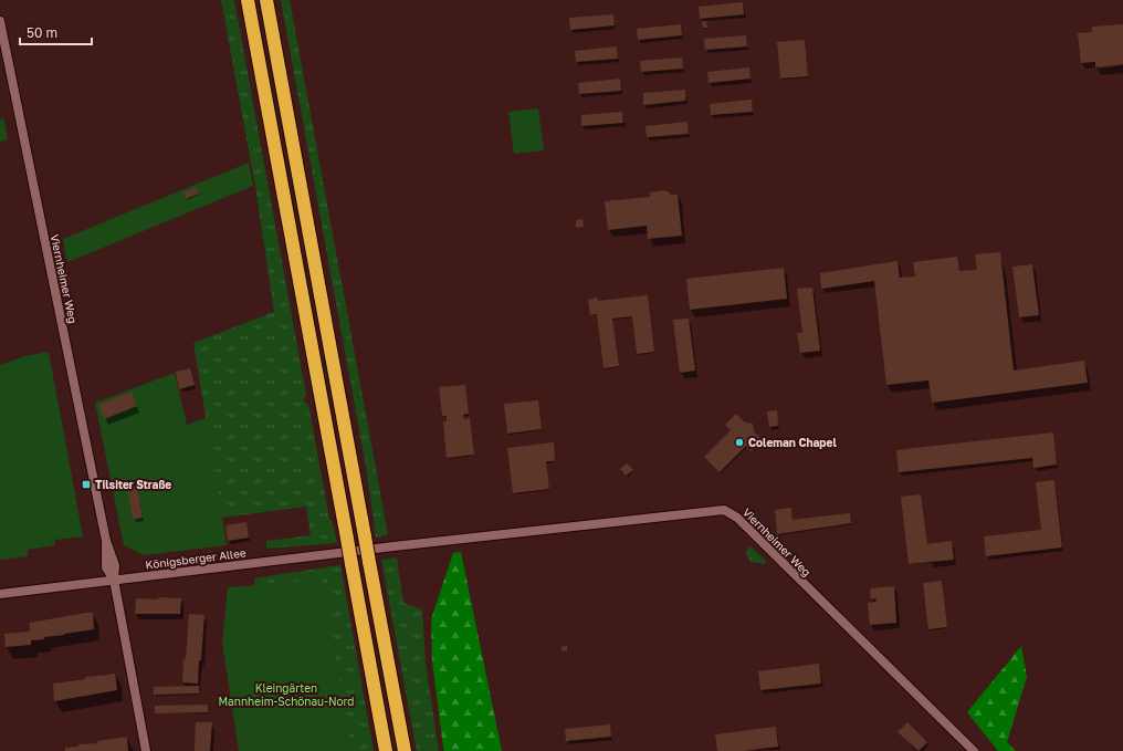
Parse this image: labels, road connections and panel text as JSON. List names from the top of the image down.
{
  "streets": {
    "street": ["Viernheimer Weg", "Königsberger Allee"]
  },
  "crossings": [
    ["Viernheimer Weg", "Königsberger Allee"]
  ],
  "parks": ["Kleingärten Mannheim-Schönau-Nord"],
  "places": {
    "other": ["Coleman Chapel"],
    "transit": ["Tilsiter Straße"]
  },
  "scale_bar": "50 m"
}
